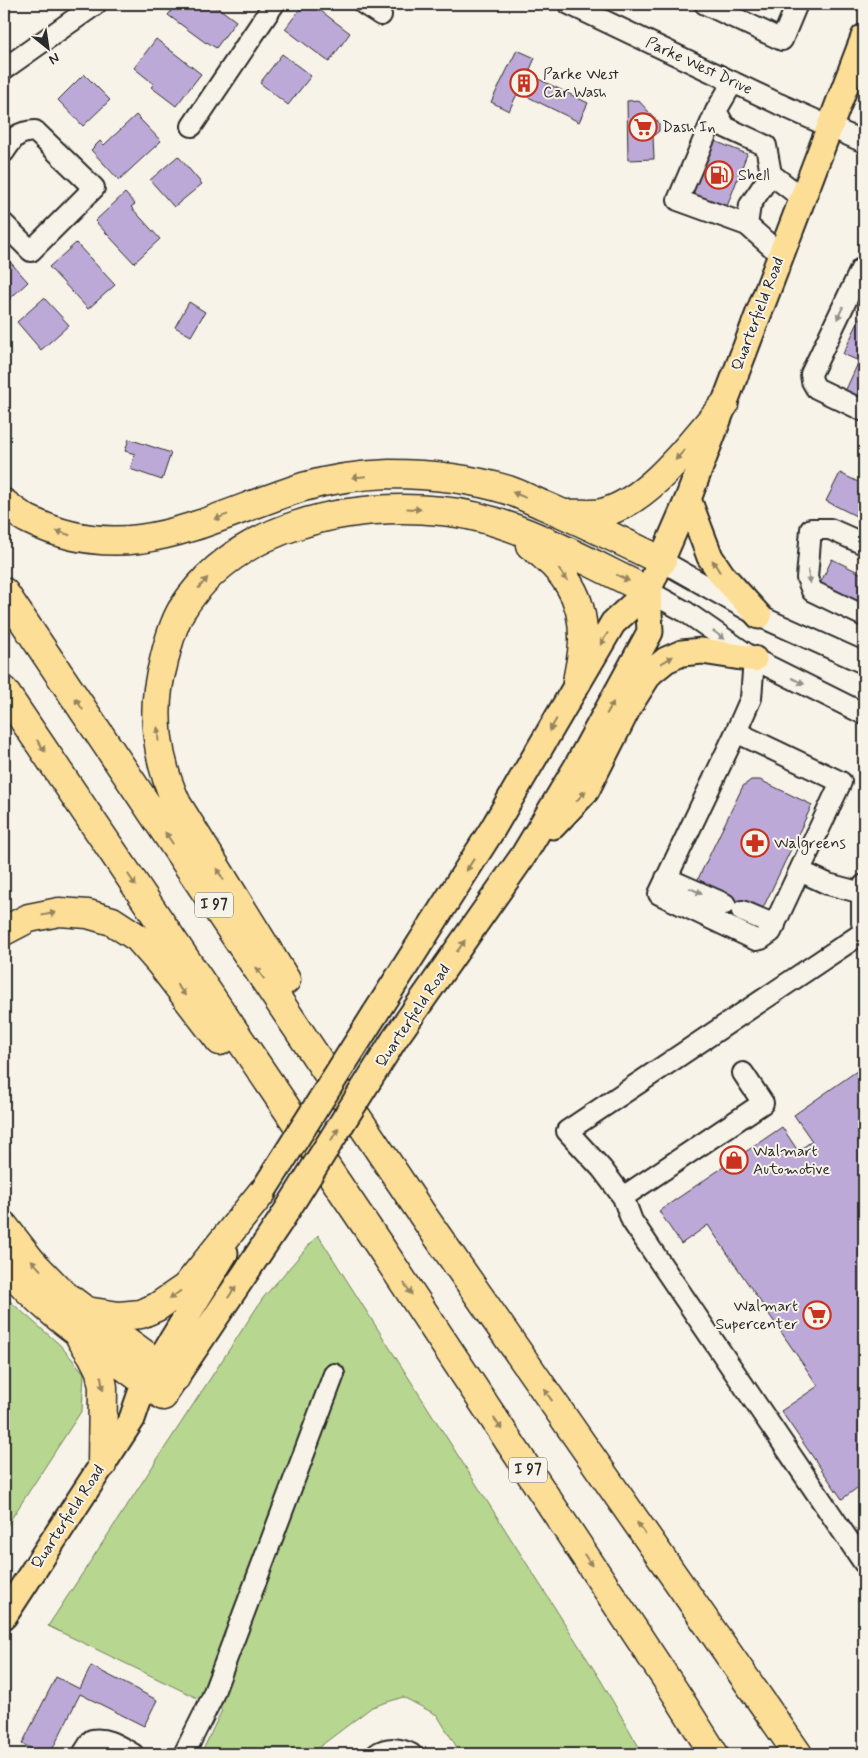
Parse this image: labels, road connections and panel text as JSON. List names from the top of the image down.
{
  "streets": {
    "highway": ["I 97"],
    "main road": ["Quarterfield Road"],
    "street": ["Parke West Drive"]
  },
  "crossings": [
    ["Parke West Drive", "Quarterfield Road"]
  ],
  "places": {
    "building": ["Parke West Car Wash"],
    "supermarket": ["Dash In", "Walmart Supercenter"],
    "fuel station": ["Shell"],
    "pharmacy": ["Walgreens"],
    "shop": ["Walmart Automotive"]
  },
  "north": "bottom right"
}
